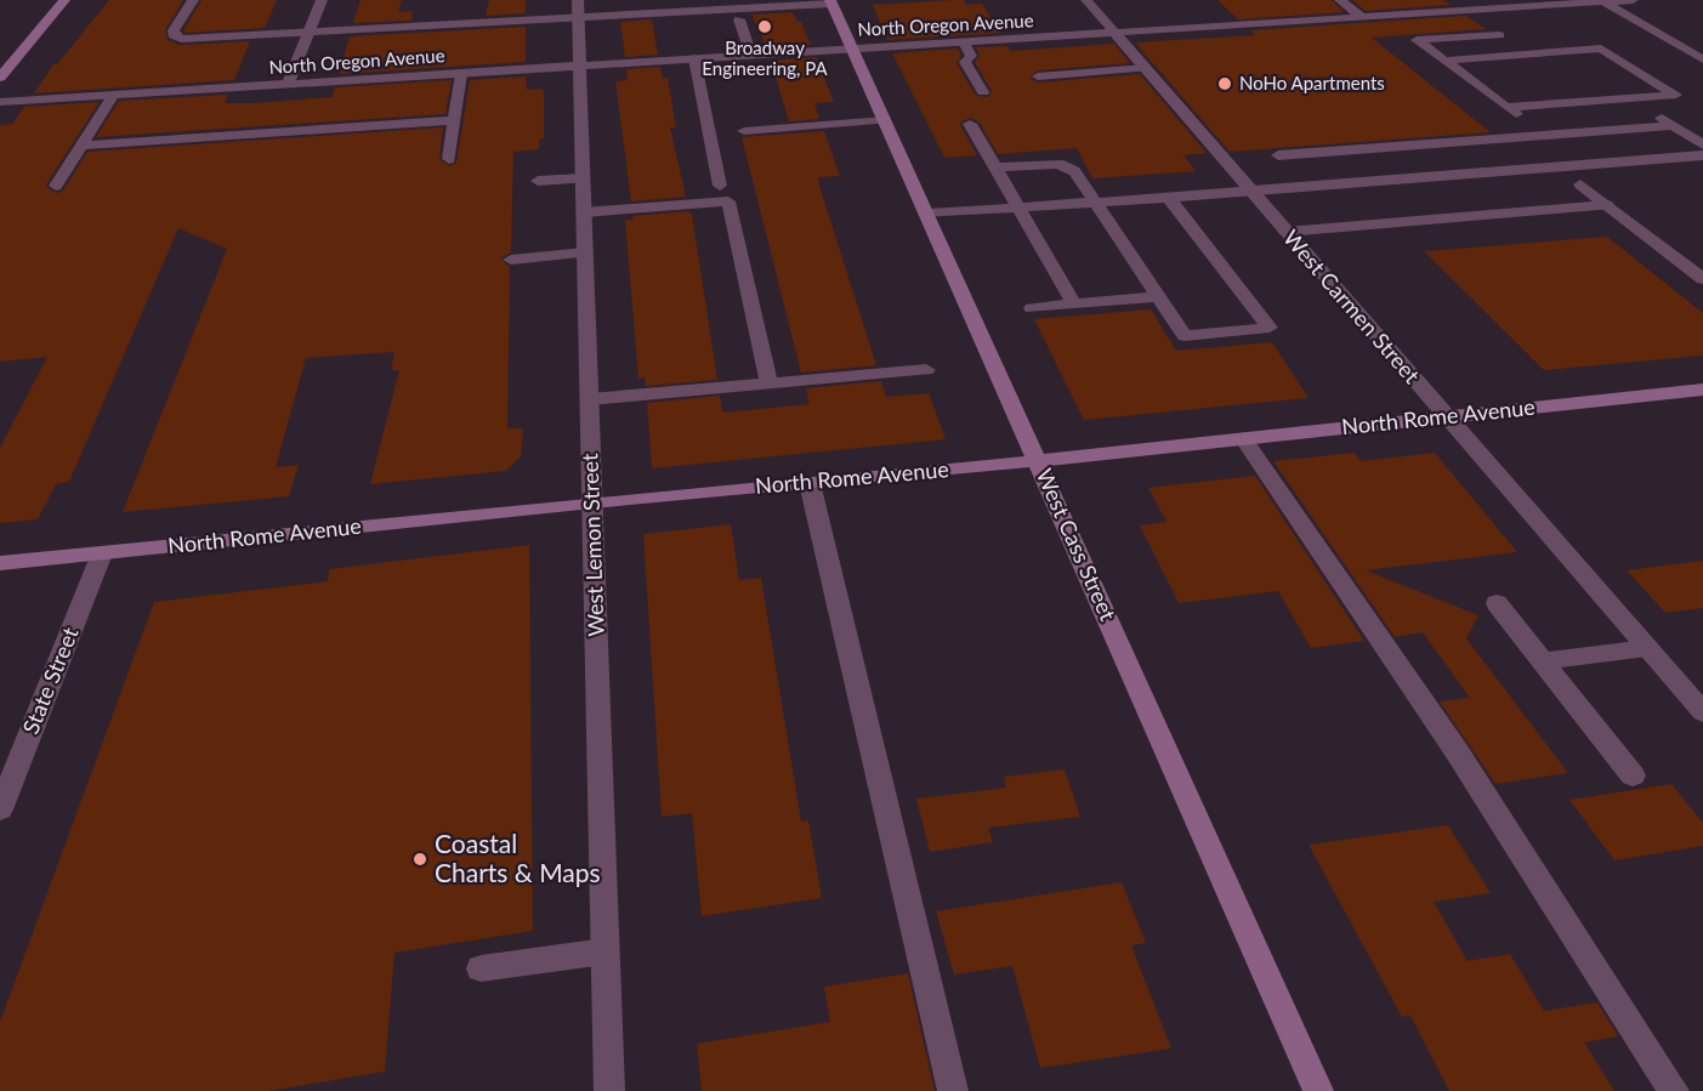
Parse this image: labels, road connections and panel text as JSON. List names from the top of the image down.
{
  "streets": {
    "street": [
      "North Oregon Avenue",
      "West Carmen Street",
      "North Rome Avenue",
      "West Lemon Street",
      "West Cass Street",
      "State Street"
    ]
  },
  "crossings": [
    ["North Oregon Avenue", "West Carmen Street"],
    ["North Oregon Avenue", "West Lemon Street"],
    ["North Oregon Avenue", "West Cass Street"],
    ["West Carmen Street", "North Rome Avenue"],
    ["North Rome Avenue", "West Lemon Street"],
    ["North Rome Avenue", "West Cass Street"],
    ["North Rome Avenue", "State Street"]
  ],
  "places": ["Broadway Engineering, PA", "NoHo Apartments", "Coastal Charts & Maps"]
}
